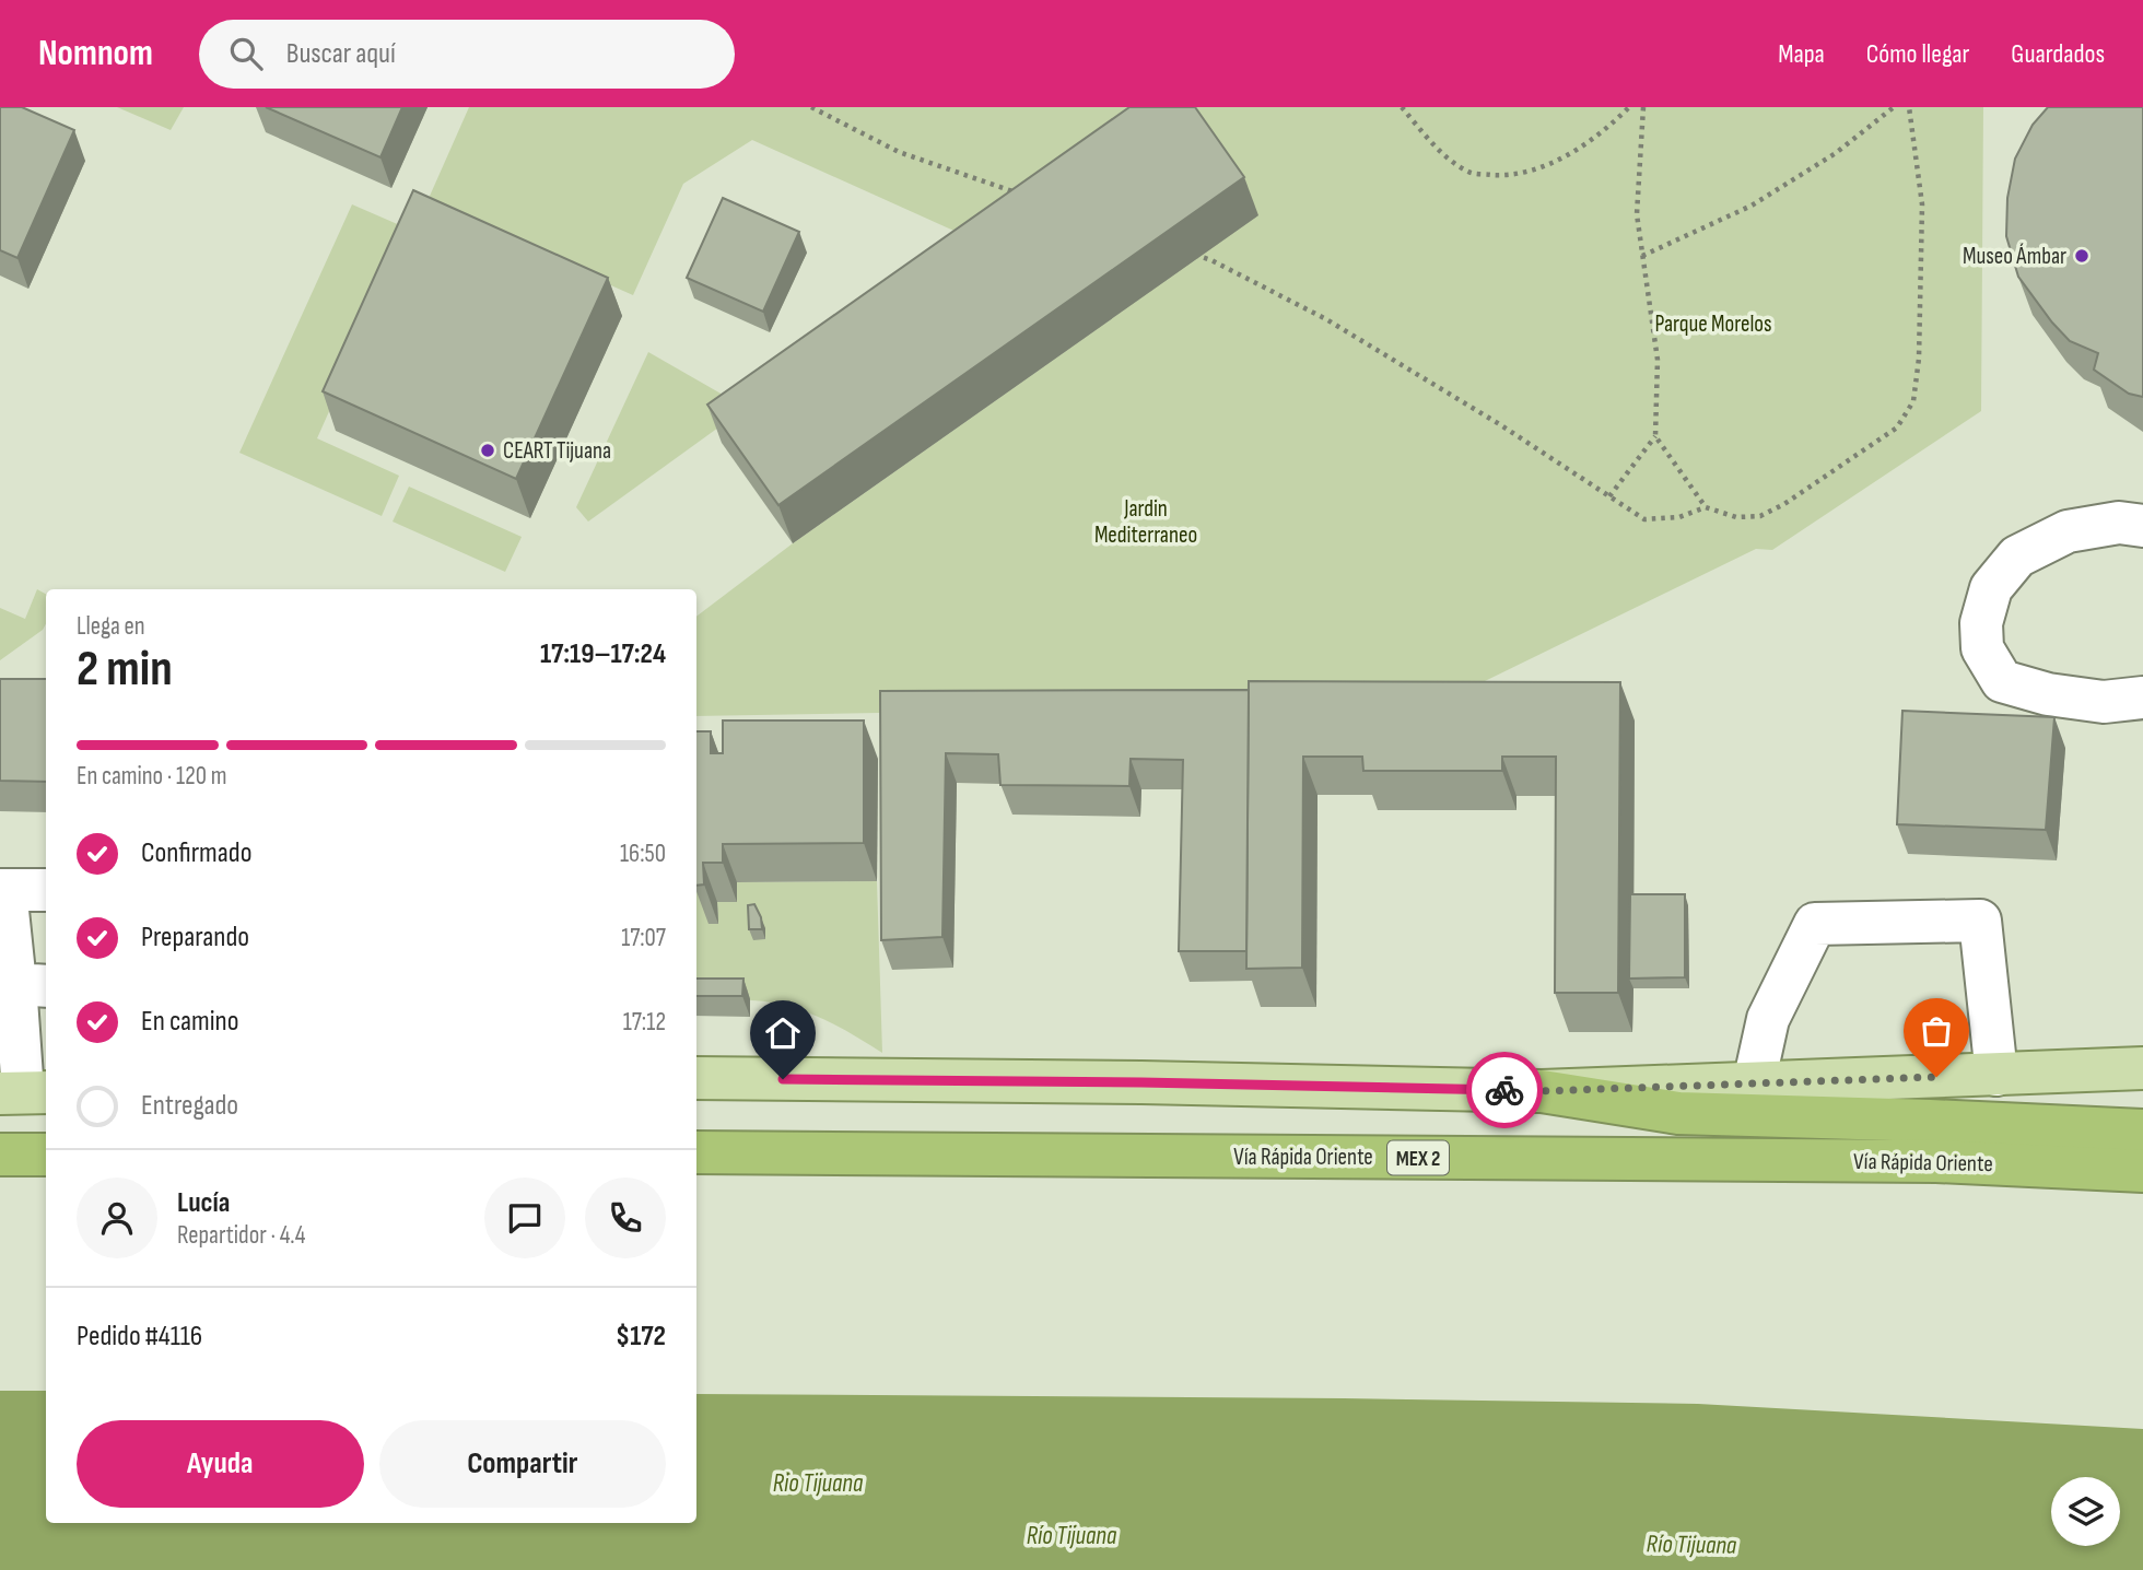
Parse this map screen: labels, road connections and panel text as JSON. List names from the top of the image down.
{
  "streets": {
    "highway": ["Vía Rápida Oriente", "MEX 2"]
  },
  "water": ["Rio Tijuana", "Río Tijuana"],
  "parks": ["Parque Morelos", "Jardin Mediterraneo"],
  "places": ["Museo Ámbar", "CEART Tijuana"],
  "page": {
    "header": "Nomnom",
    "search": "Buscar aquí",
    "nav": ["Mapa", "Cómo llegar", "Guardados"],
    "heading": ["2 min", "Llega en", "17:19–17:24"],
    "panel": [
      "Lucía",
      "Repartidor · 4.4",
      "Pedido #4116",
      "$172"
    ],
    "bar": "En camino · 120 m",
    "list": [
      ["Confirmado", "16:50"],
      ["Preparando", "17:07"],
      ["En camino", "17:12"],
      "Entregado"
    ],
    "buttons": ["Ayuda", "Compartir"]
  }
}
